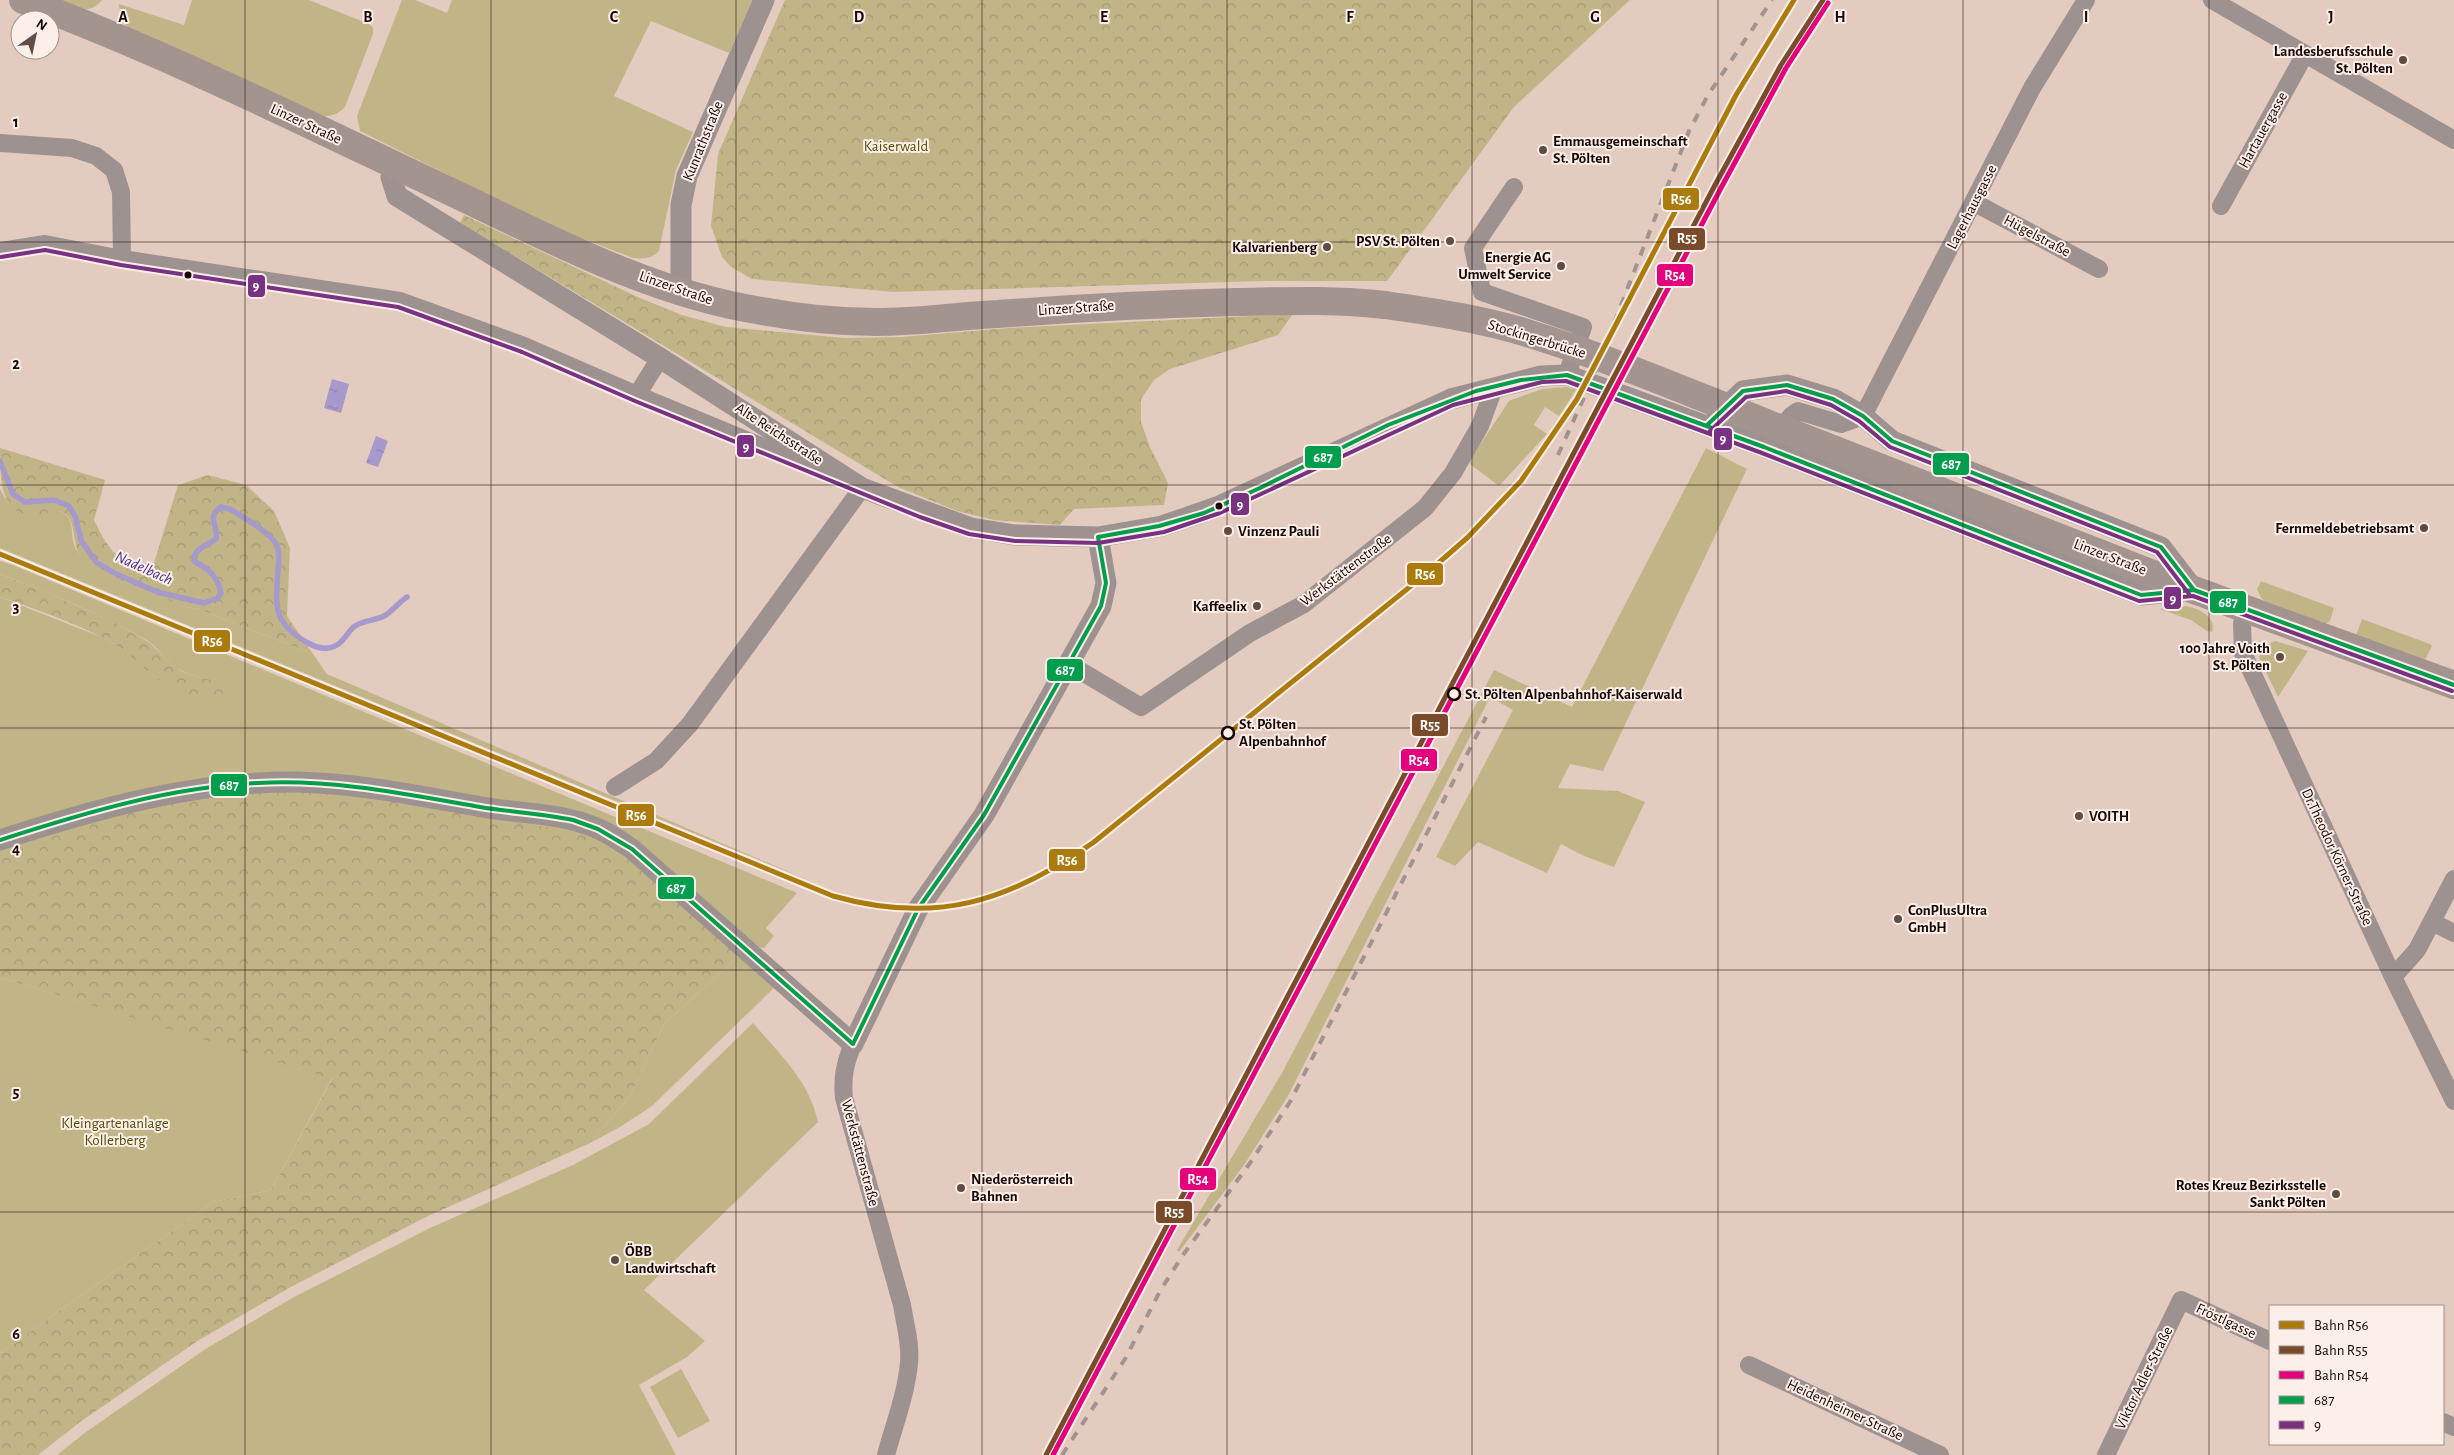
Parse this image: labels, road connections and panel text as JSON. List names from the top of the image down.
{
  "streets": {
    "main road": ["Linzer Straße", "Stockingerbrücke"],
    "street": [
      "Hartauergasse",
      "Kunrathstraße",
      "Lagerhausgasse",
      "Hügelstraße",
      "Alte Reichsstraße",
      "Werkstättenstraße",
      "Dr.Theodor Körner-Straße",
      "Fröstlgasse",
      "Viktor Adler-Straße",
      "Heidenheimer Straße"
    ]
  },
  "crossings": [
    ["Linzer Straße", "Kunrathstraße"],
    ["Linzer Straße", "Stockingerbrücke"],
    ["Linzer Straße", "Alte Reichsstraße"],
    ["Linzer Straße", "Dr.Theodor Körner-Straße"],
    ["Lagerhausgasse", "Hügelstraße"],
    ["Alte Reichsstraße", "Werkstättenstraße"],
    ["Fröstlgasse", "Viktor Adler-Straße"]
  ],
  "water": ["Nadelbach"],
  "parks": ["Kaiserwald", "Kleingartenanlage Kollerberg"],
  "places": [
    "Landesberufsschule St. Pölten",
    "Emmausgemeinschaft St. Pölten",
    "PSV St. Pölten",
    "Kalvarienberg",
    "Energie AG Umwelt Service",
    "Fernmeldebetriebsamt",
    "Vinzenz Pauli",
    "Kaffeelix",
    "100 Jahre Voith St. Pölten",
    "St. Pölten Alpenbahnhof-Kaiserwald",
    "St. Pölten Alpenbahnhof",
    "VOITH",
    "ConPlusUltra GmbH",
    "Niederösterreich Bahnen",
    "Rotes Kreuz Bezirksstelle Sankt Pölten",
    "ÖBB Landwirtschaft"
  ],
  "lines": [
    "rail line R56",
    "rail line R55",
    "rail line R54",
    "transit line 9",
    "transit line 687"
  ],
  "legend": [
    "Bahn R56",
    "Bahn R55",
    "Bahn R54",
    "687",
    "9"
  ],
  "north": "top right",
  "grid": {
    "columns": [
      "A",
      "B",
      "C",
      "D",
      "E",
      "F",
      "G",
      "H",
      "I",
      "J"
    ],
    "rows": [
      "1",
      "2",
      "3",
      "4",
      "5",
      "6"
    ]
  }
}
